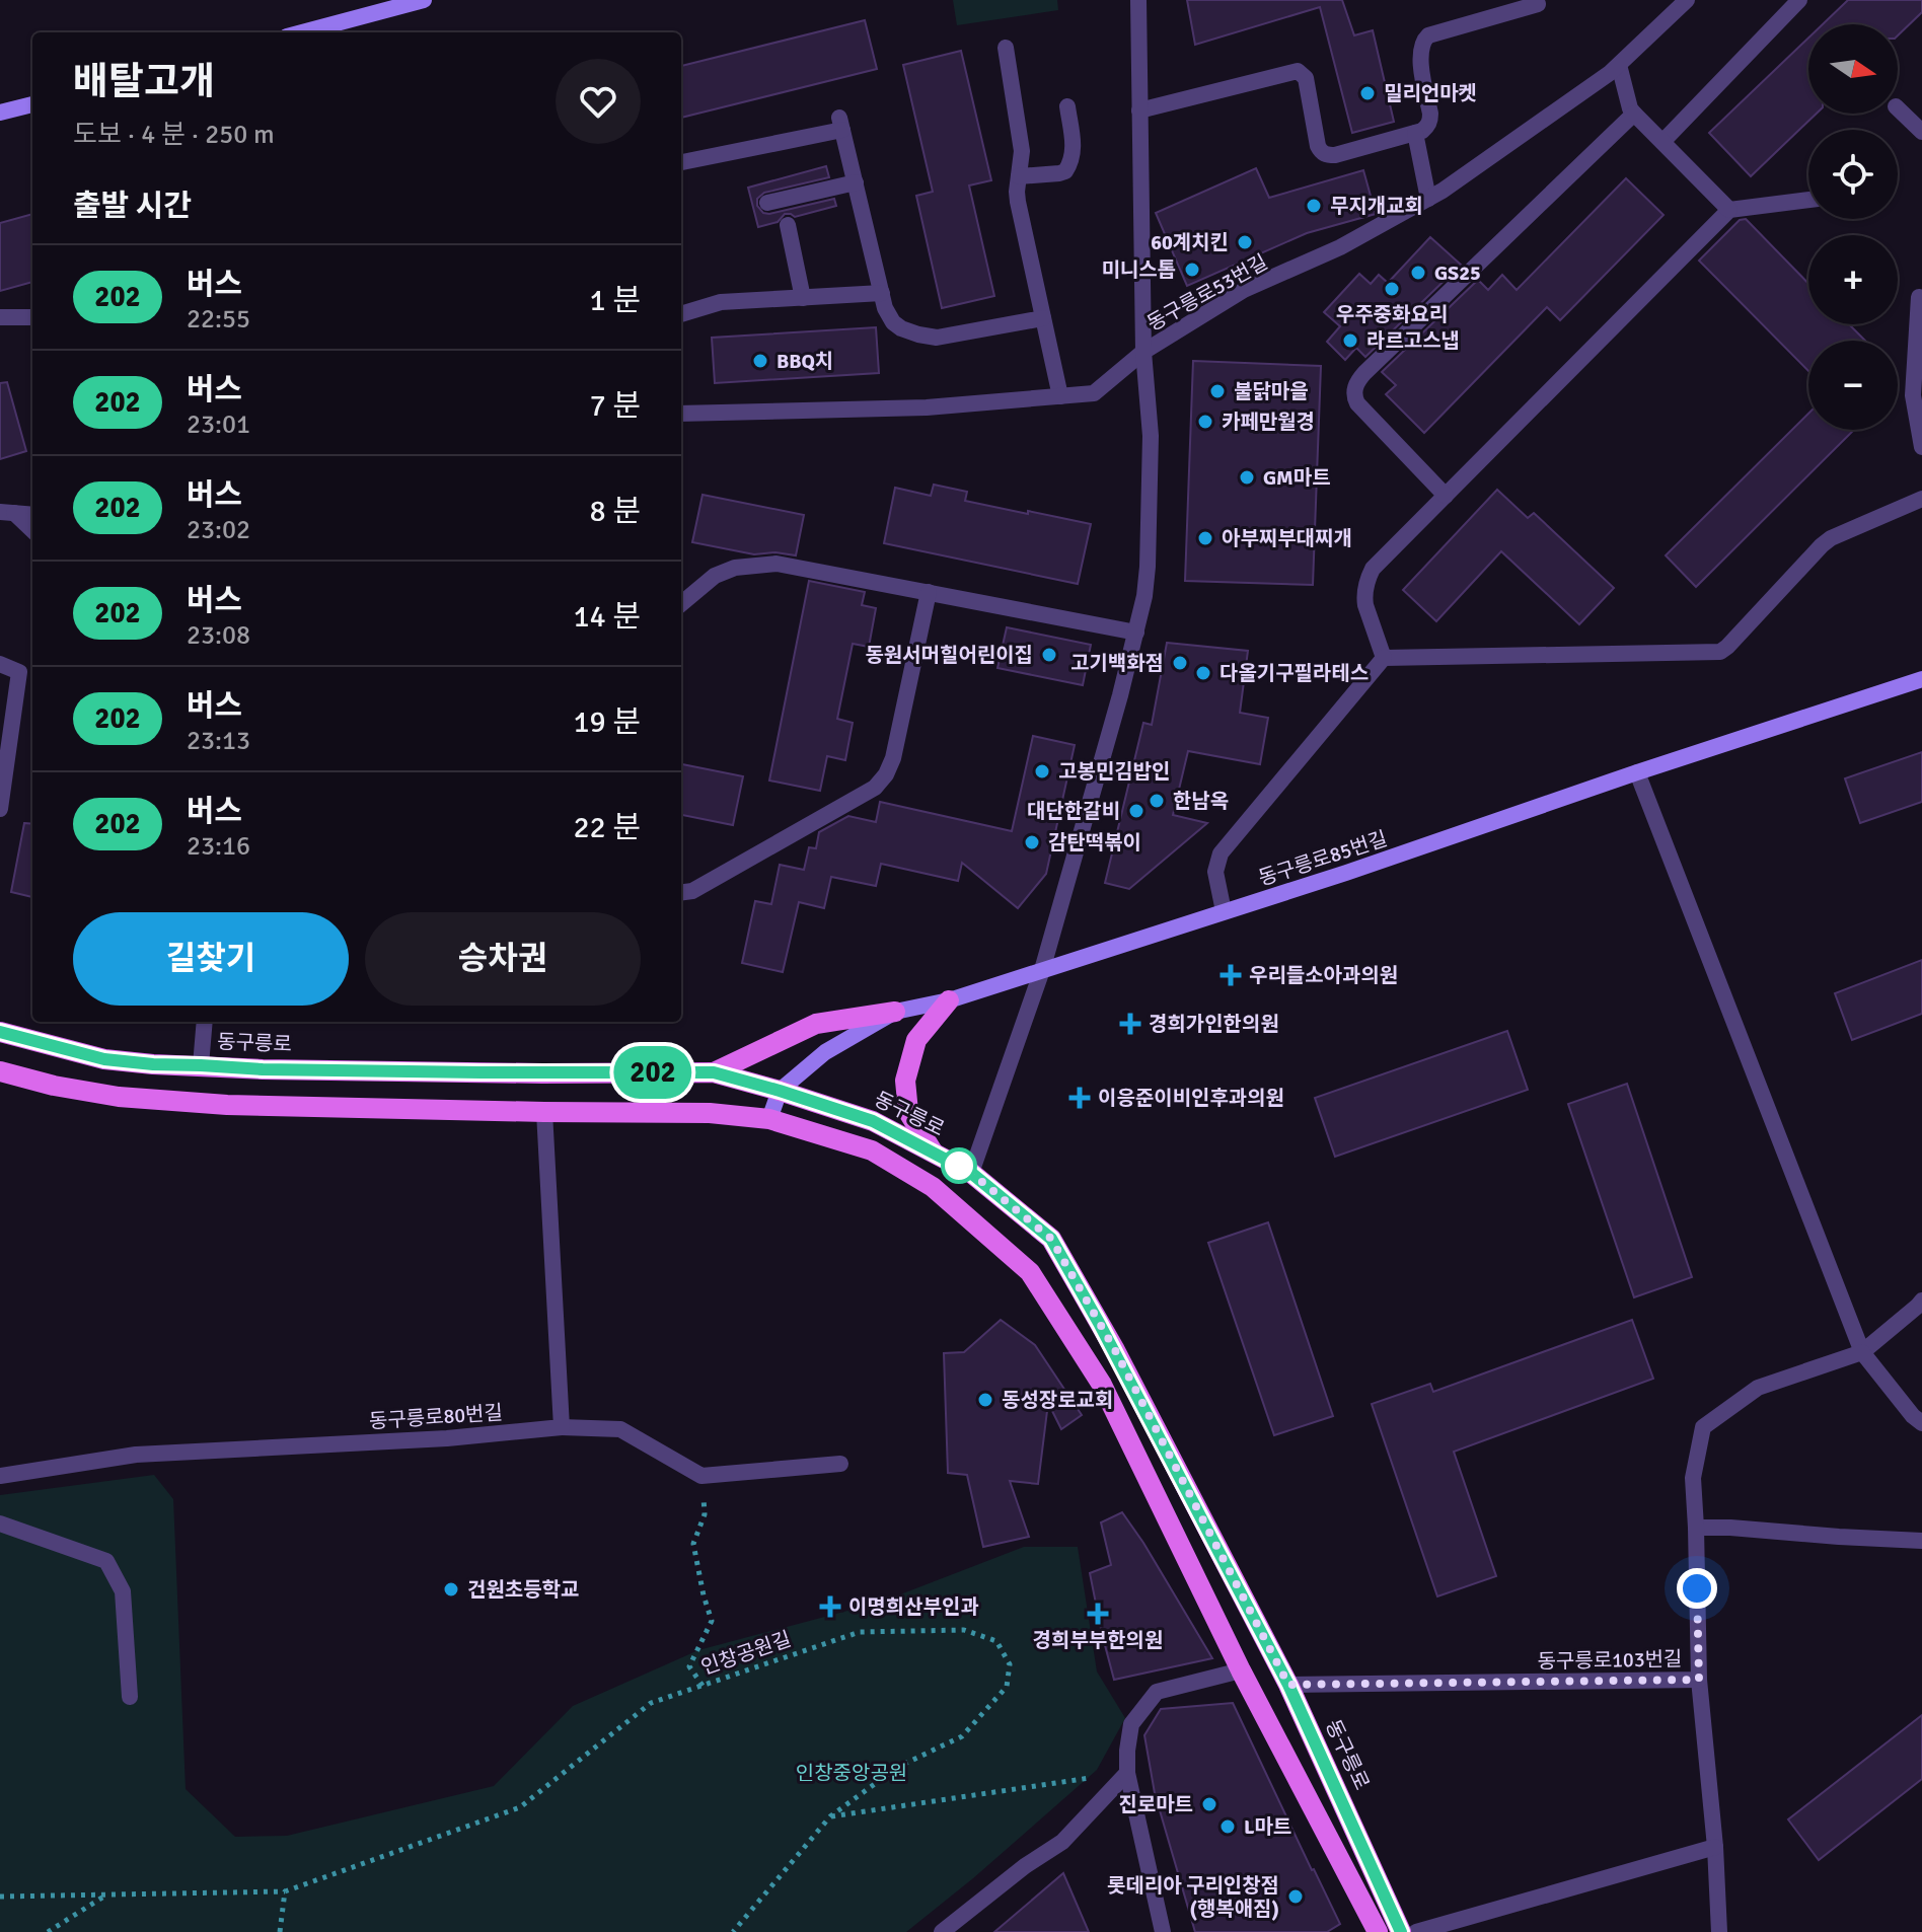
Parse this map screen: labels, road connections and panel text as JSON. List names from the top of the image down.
{
  "streets": {
    "main road": ["동구릉로"],
    "street": [
      "동구릉로53번길",
      "동구릉로85번길",
      "동구릉로80번길",
      "동구릉로103번길"
    ],
    "path": ["인창공원길"]
  },
  "crossings": [
    ["동구릉로85번길", "동구릉로"],
    ["동구릉로", "동구릉로103번길"]
  ],
  "parks": ["인창중앙공원"],
  "places": {
    "other": [
      "밀리언마켓",
      "무지개교회",
      "60계치킨",
      "미니스톱",
      "GS25",
      "우주중화요리",
      "라르고스냅",
      "BBQ치",
      "불닭마을",
      "카페만월경",
      "GM마트",
      "아부찌부대찌개",
      "동원서머힐어린이집",
      "고기백화점",
      "다올기구필라테스",
      "고봉민김밥인",
      "한남옥",
      "대단한갈비",
      "감탄떡볶이",
      "동성장로교회",
      "건원초등학교",
      "진로마트",
      "L마트",
      "롯데리아 구리인창점 (행복애짐)"
    ],
    "health": [
      "우리들소아과의원",
      "경희가인한의원",
      "이응준이비인후과의원",
      "이명희산부인과",
      "경희부부한의원"
    ]
  },
  "lines": ["bus line 202"],
  "north": "right",
  "page": {
    "on_map": "202",
    "map_buttons": ["+", "−"],
    "heading": [
      ["배탈고개", "도보 · 4 분 · 250 m"],
      "출발 시간"
    ],
    "list": [
      {
        "mark": "202",
        "name": "버스",
        "note": "22:55",
        "value": "1 분"
      },
      {
        "mark": "202",
        "name": "버스",
        "note": "23:01",
        "value": "7 분"
      },
      {
        "mark": "202",
        "name": "버스",
        "note": "23:02",
        "value": "8 분"
      },
      {
        "mark": "202",
        "name": "버스",
        "note": "23:08",
        "value": "14 분"
      },
      {
        "mark": "202",
        "name": "버스",
        "note": "23:13",
        "value": "19 분"
      },
      {
        "mark": "202",
        "name": "버스",
        "note": "23:16",
        "value": "22 분"
      }
    ],
    "buttons": ["길찾기", "승차권"]
  }
}
